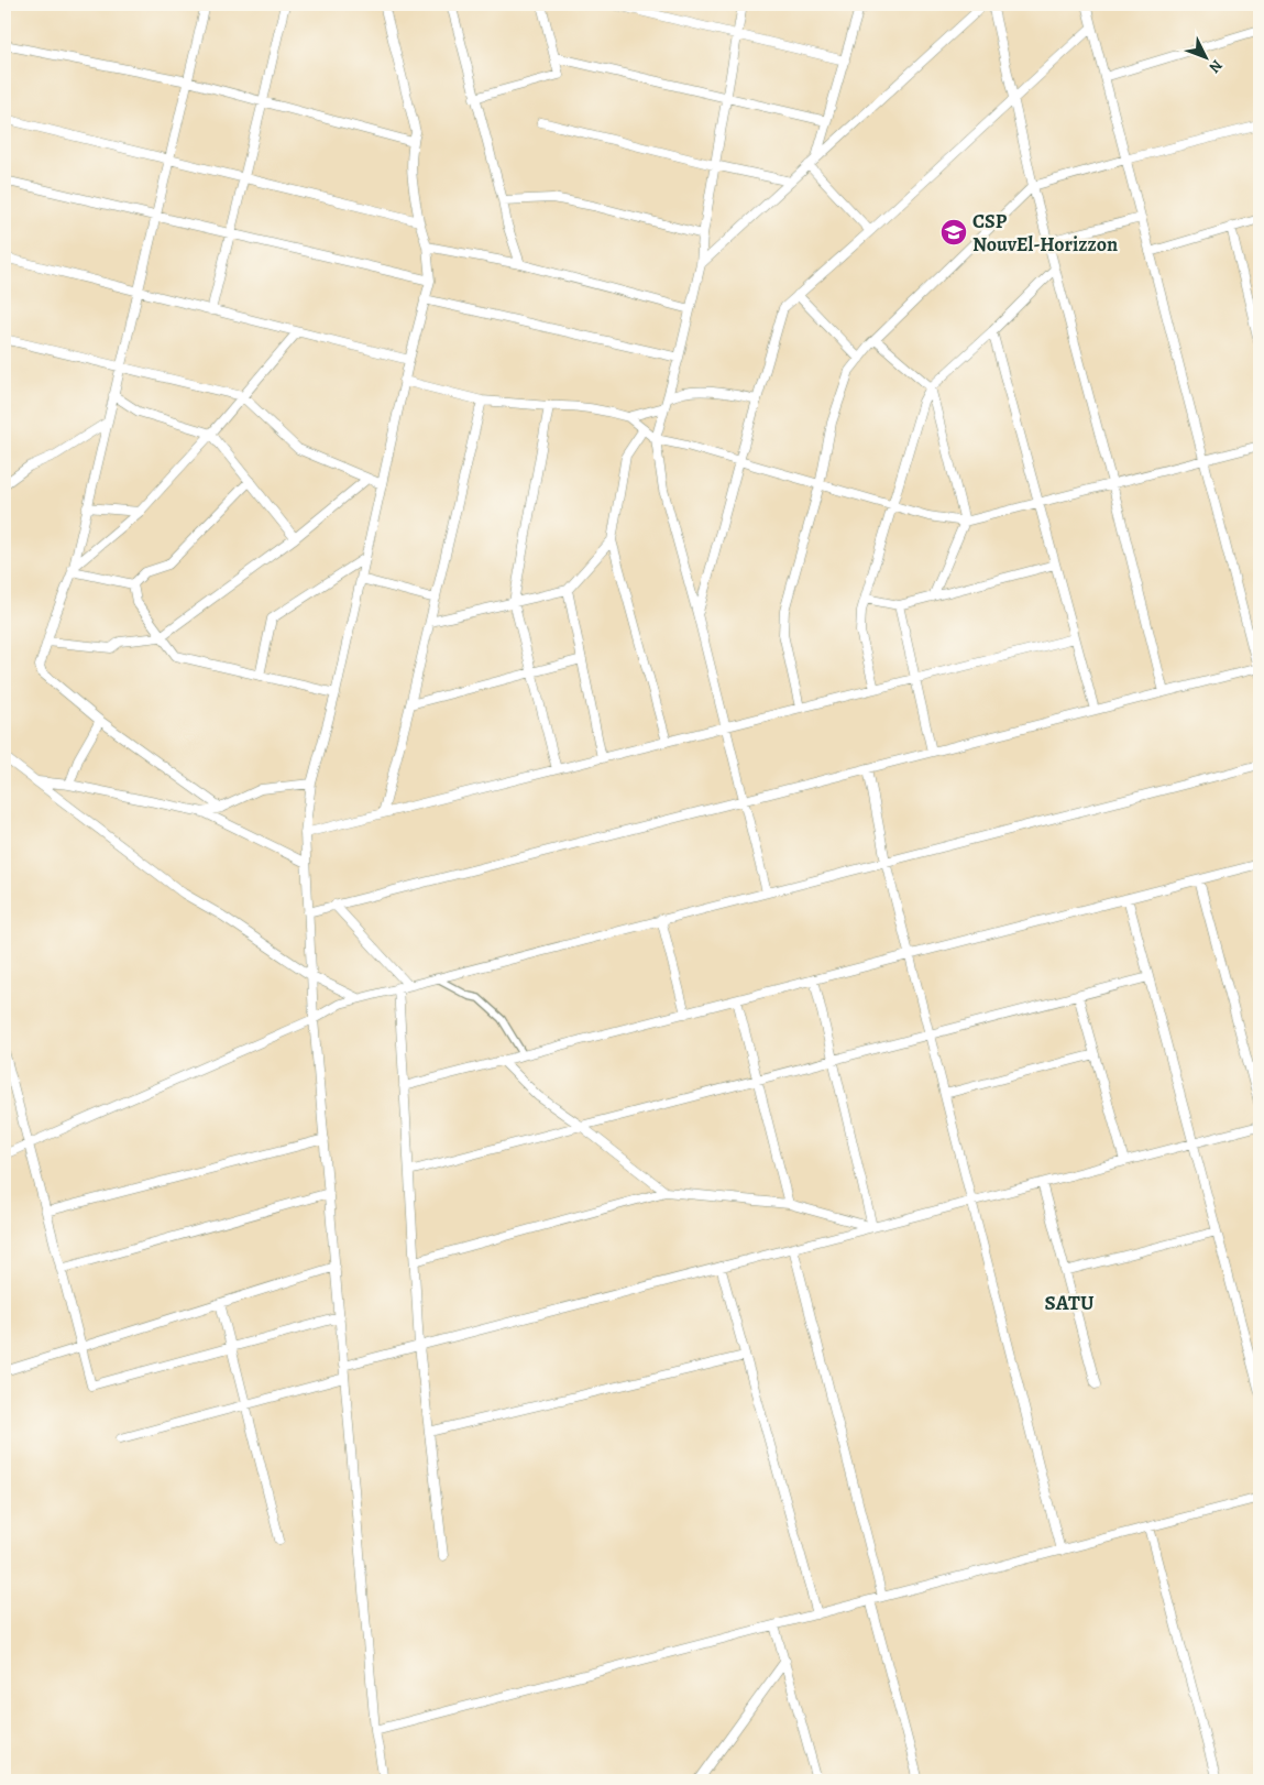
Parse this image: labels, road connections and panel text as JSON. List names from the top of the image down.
{
  "districts": ["SATU"],
  "places": {
    "school or university": ["CSP NouvEl-Horizzon"]
  },
  "north": "bottom right"
}
